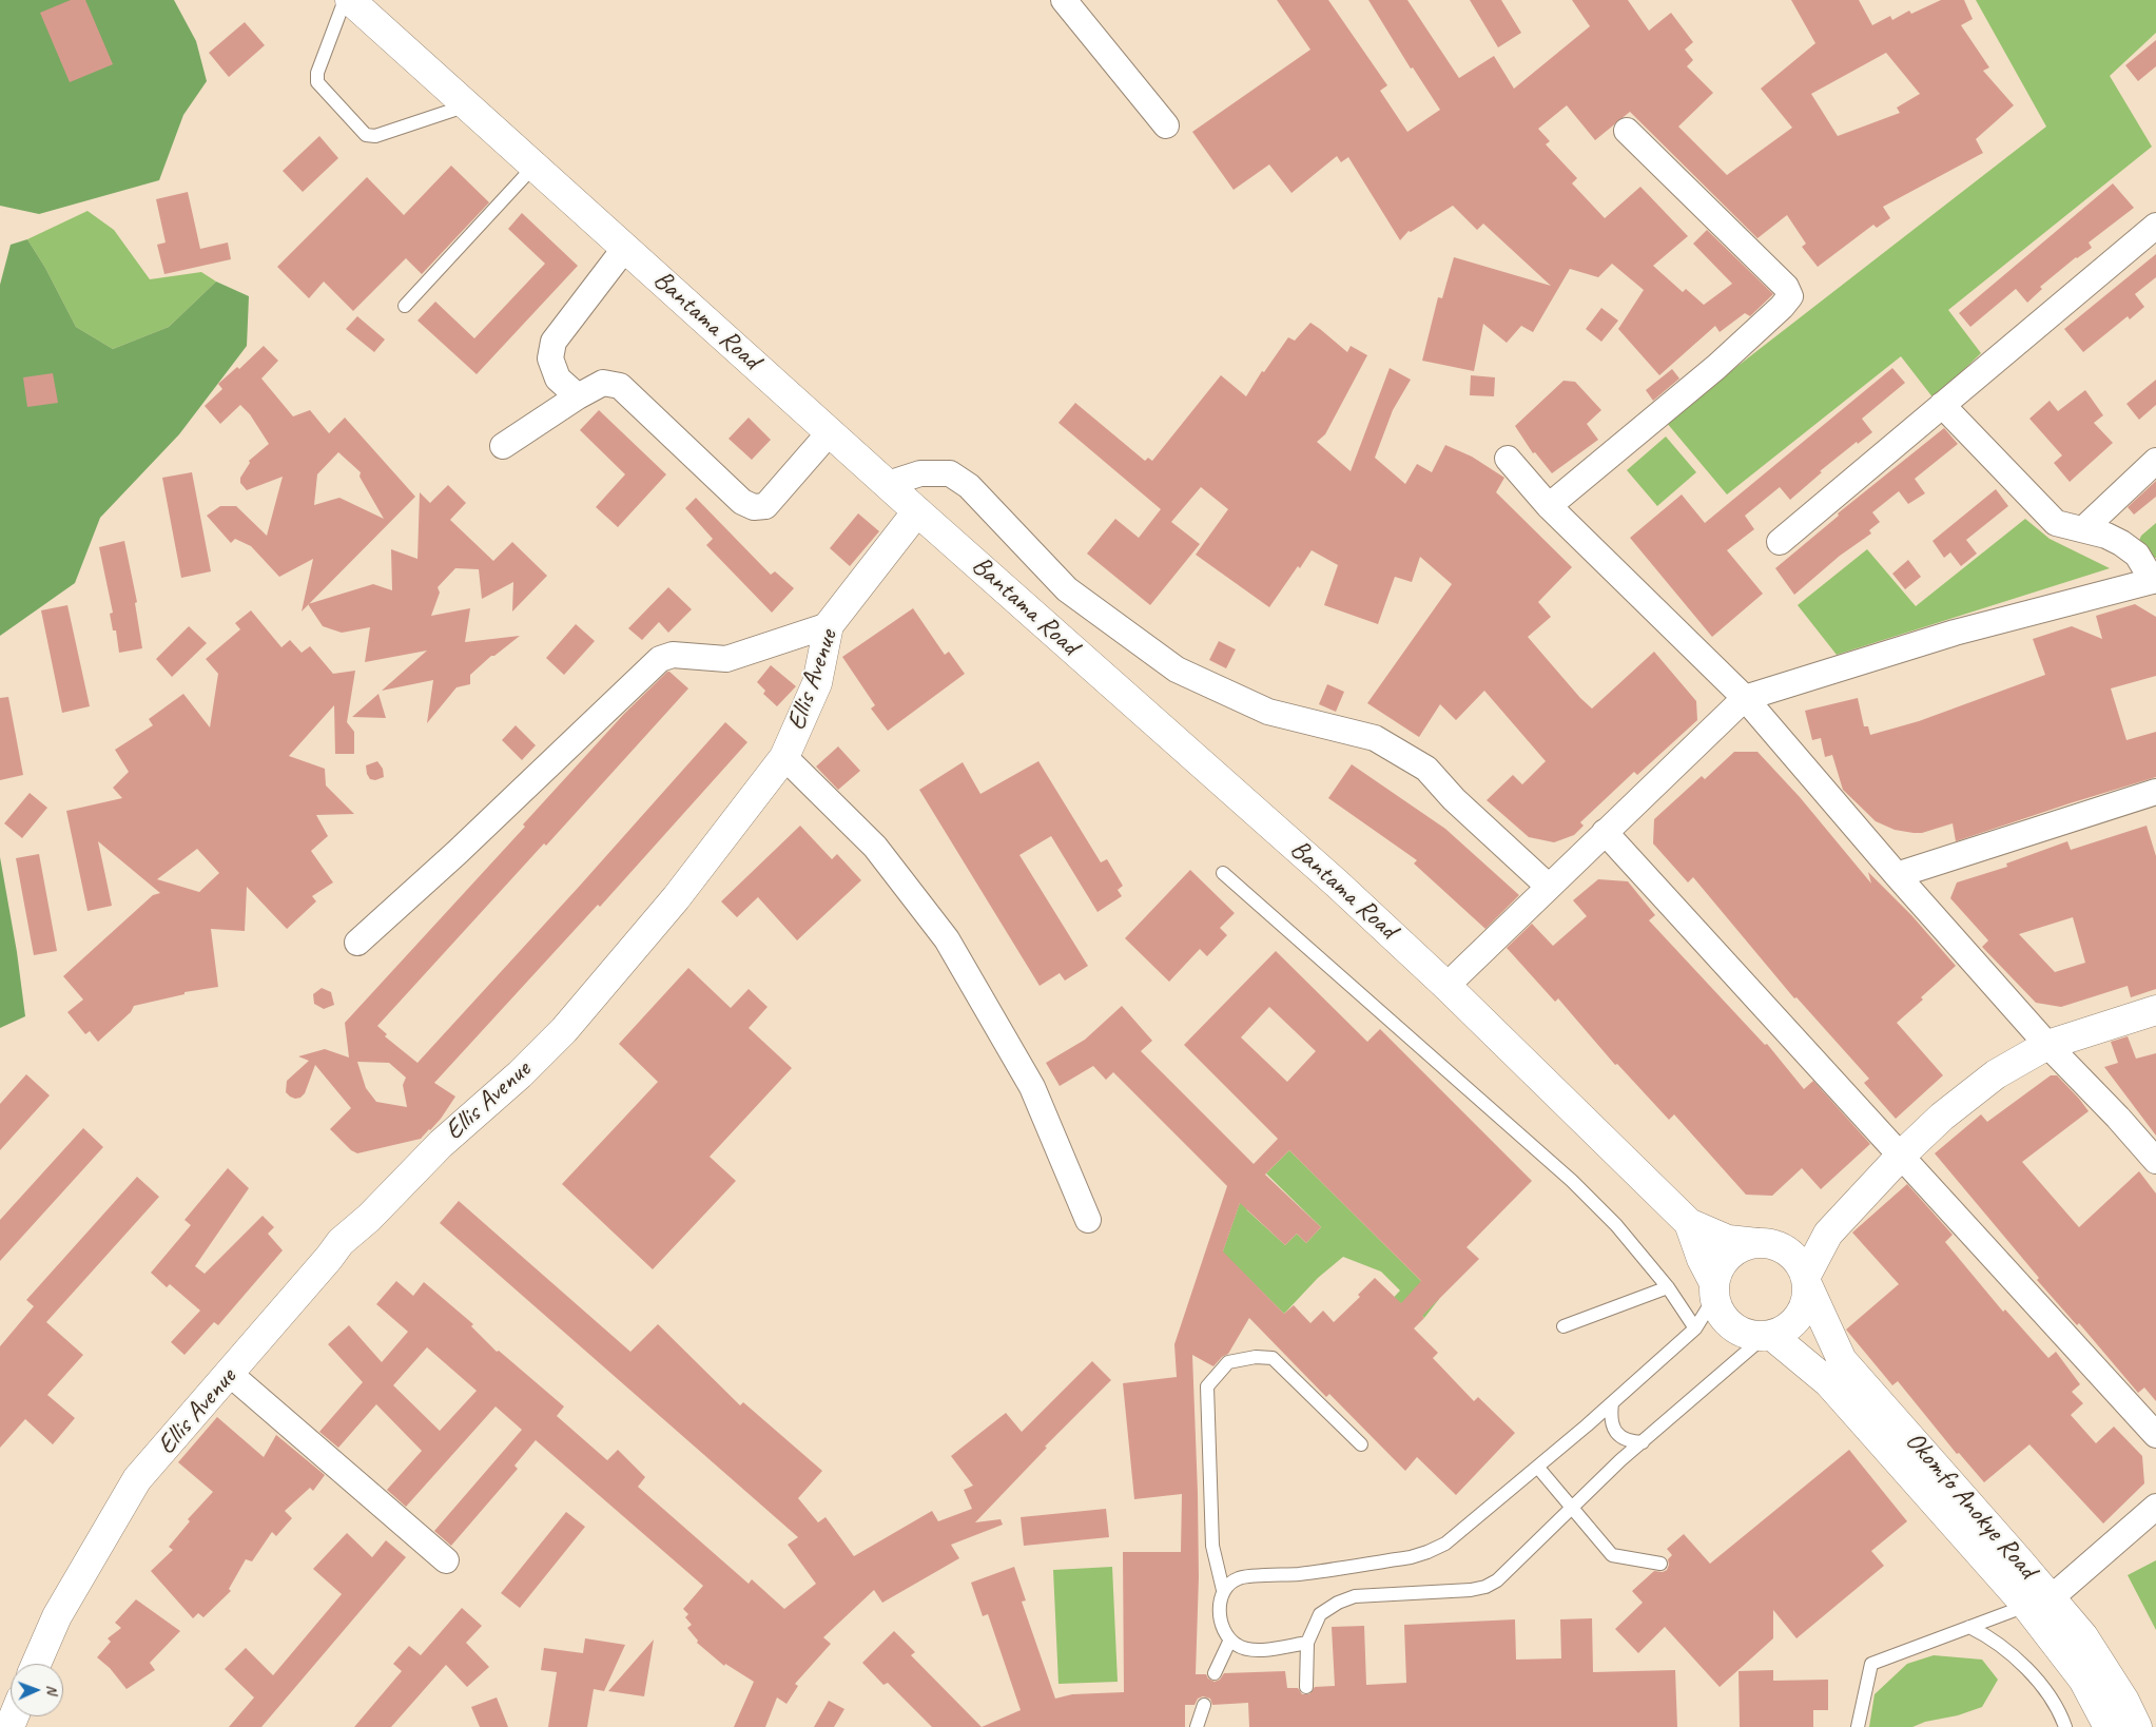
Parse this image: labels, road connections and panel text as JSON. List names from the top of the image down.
{
  "streets": {
    "main road": ["Bantama Road", "Ellis Avenue", "Okomfo Anokye Road"]
  },
  "crossings": [
    ["Bantama Road", "Ellis Avenue"]
  ],
  "north": "right"
}
